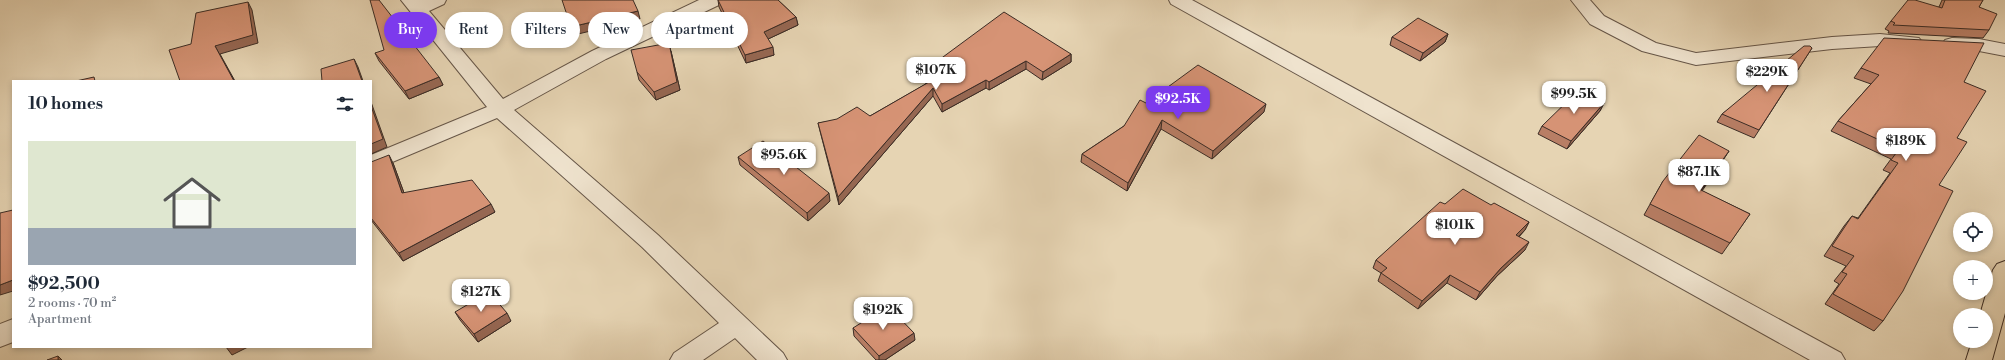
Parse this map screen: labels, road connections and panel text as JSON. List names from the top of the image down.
{
  "page": {
    "chip": [
      "Buy",
      "Rent",
      "Filters",
      "New",
      "Apartment"
    ],
    "price": [
      "$107K",
      "$229K",
      "$99.5K",
      "$92.5K",
      "$189K",
      "$95.6K",
      "$87.1K",
      "$101K",
      "$127K",
      "$192K"
    ],
    "heading": "10 homes",
    "list": [
      {
        "name": "$92,500",
        "note": "2 rooms · 70 m² · Apartment"
      }
    ],
    "map_buttons": ["+", "−"]
  }
}
